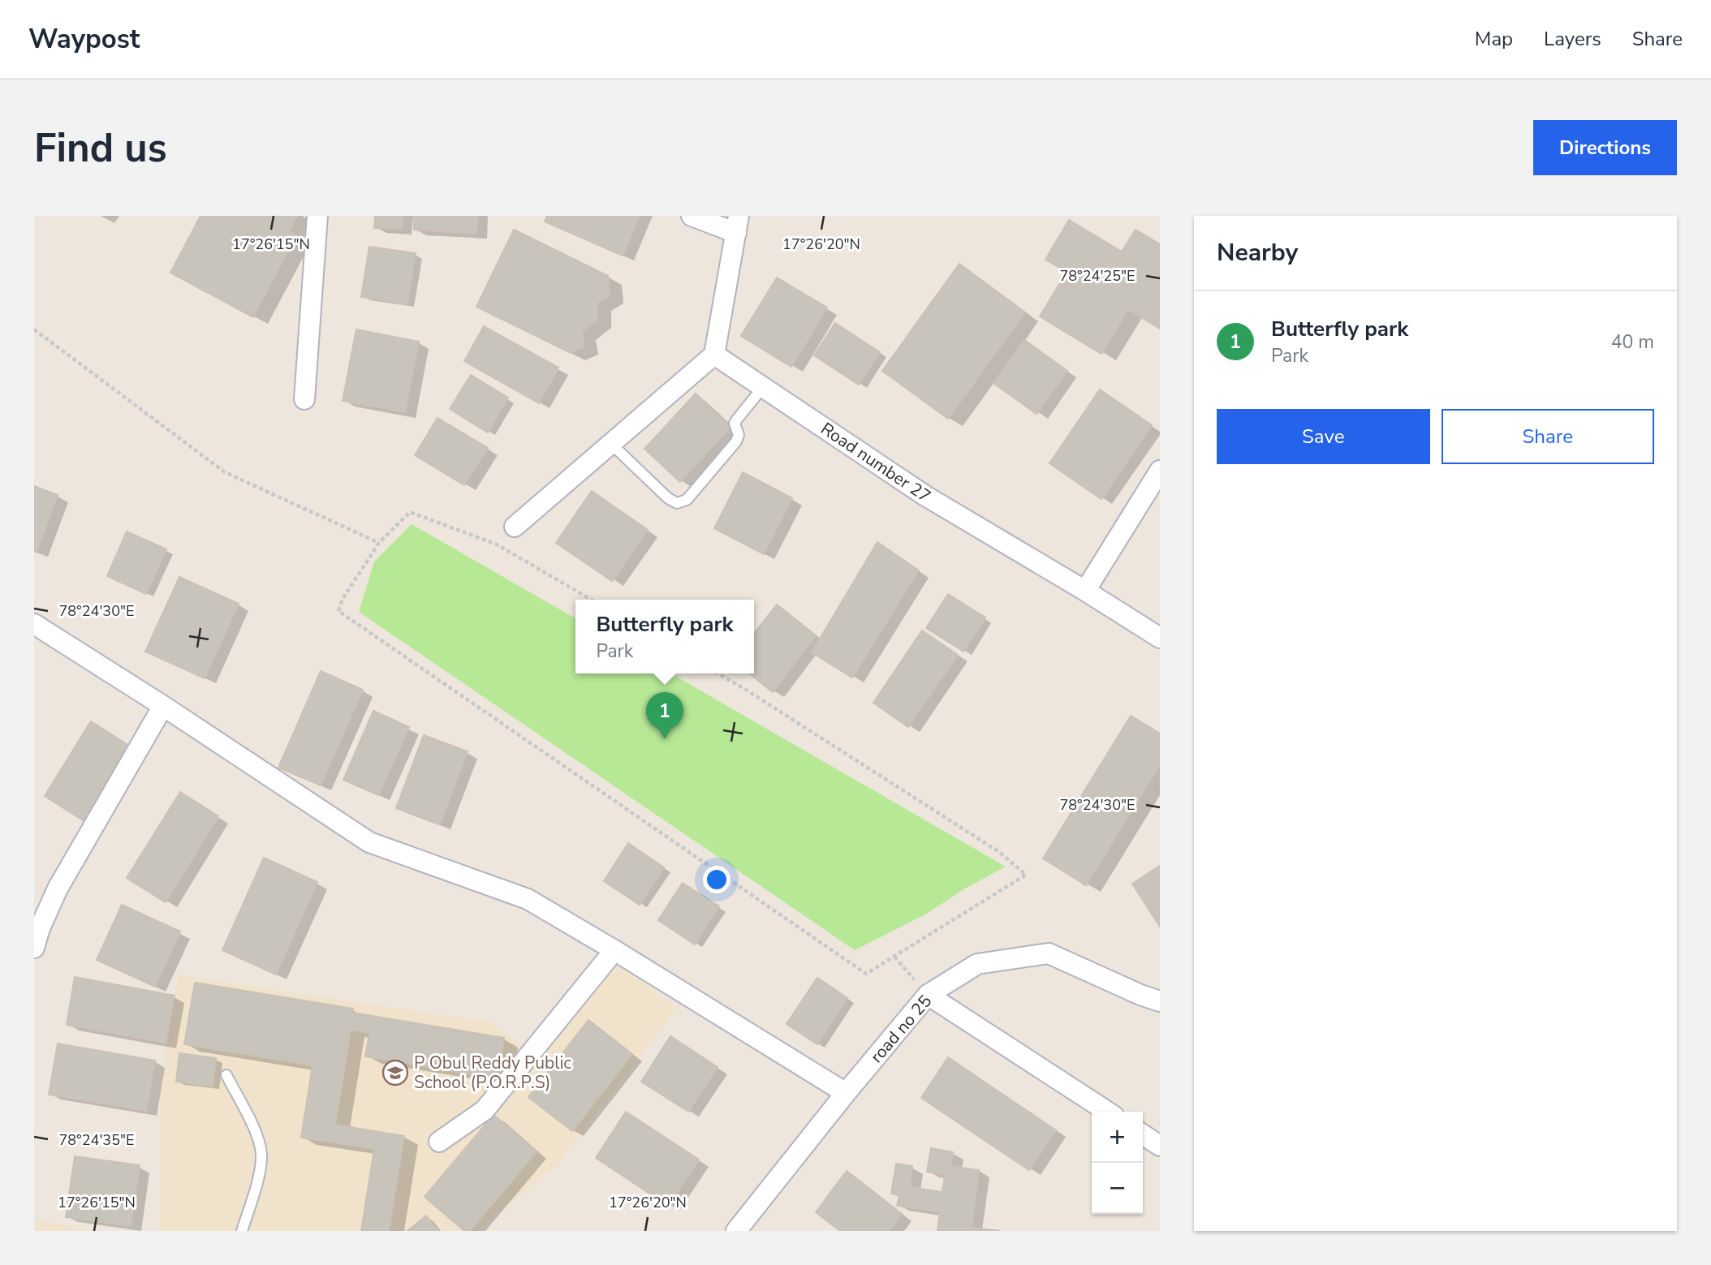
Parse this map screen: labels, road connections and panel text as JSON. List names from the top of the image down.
{
  "streets": {
    "street": ["Road number 27", "road no 25"]
  },
  "places": {
    "school or university": ["P Obul Reddy Public School (P.O.R.P.S)"]
  },
  "page": {
    "header": "Waypost",
    "nav": ["Map", "Layers", "Share"],
    "buttons": [
      "Directions",
      ["Save", "Share"]
    ],
    "title": "Find us",
    "heading": "Nearby",
    "list": [
      {
        "mark": "1",
        "name": "Butterfly park",
        "note": "Park",
        "value": "40 m"
      }
    ],
    "popup": ["Butterfly park", "Park"],
    "pins": "1",
    "map_buttons": ["+", "−"]
  },
  "coordinates": [
    "17°26'15\"N",
    "17°26'20\"N",
    "78°24'25\"E",
    "78°24'30\"E",
    "78°24'35\"E"
  ]
}
